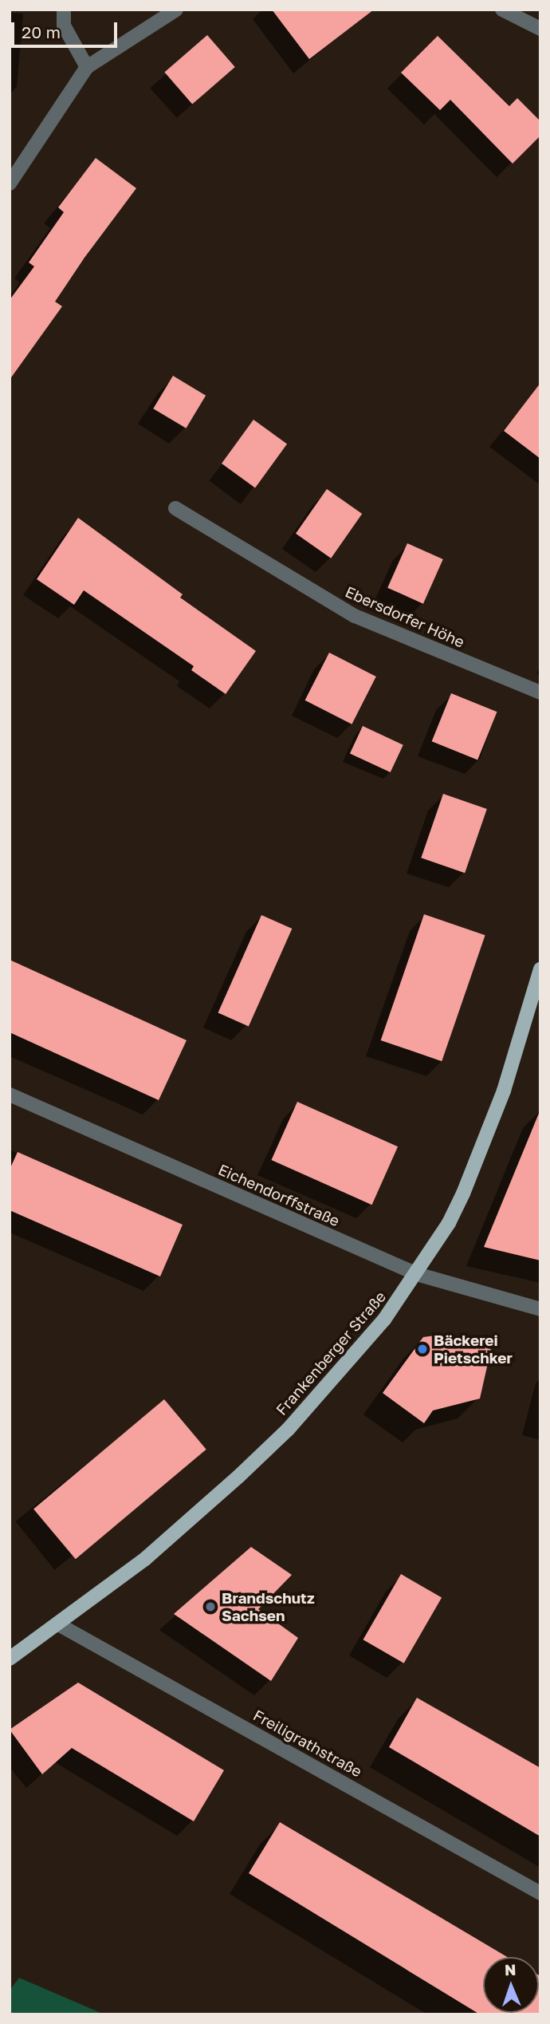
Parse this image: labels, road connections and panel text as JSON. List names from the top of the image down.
{
  "streets": {
    "main road": ["Frankenberger Straße"],
    "street": ["Ebersdorfer Höhe", "Eichendorffstraße", "Freiligrathstraße"]
  },
  "crossings": [
    ["Eichendorffstraße", "Frankenberger Straße"],
    ["Frankenberger Straße", "Freiligrathstraße"]
  ],
  "places": ["Bäckerei Pietschker", "Brandschutz Sachsen"],
  "scale_bar": "20 m",
  "north": "top"
}
